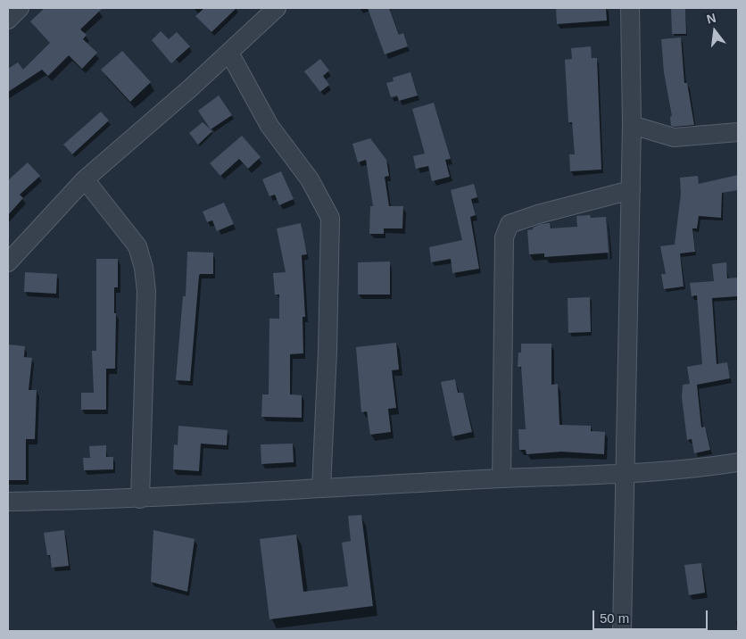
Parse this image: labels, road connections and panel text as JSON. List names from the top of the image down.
{
  "scale_bar": "50 m",
  "north": "top"
}
